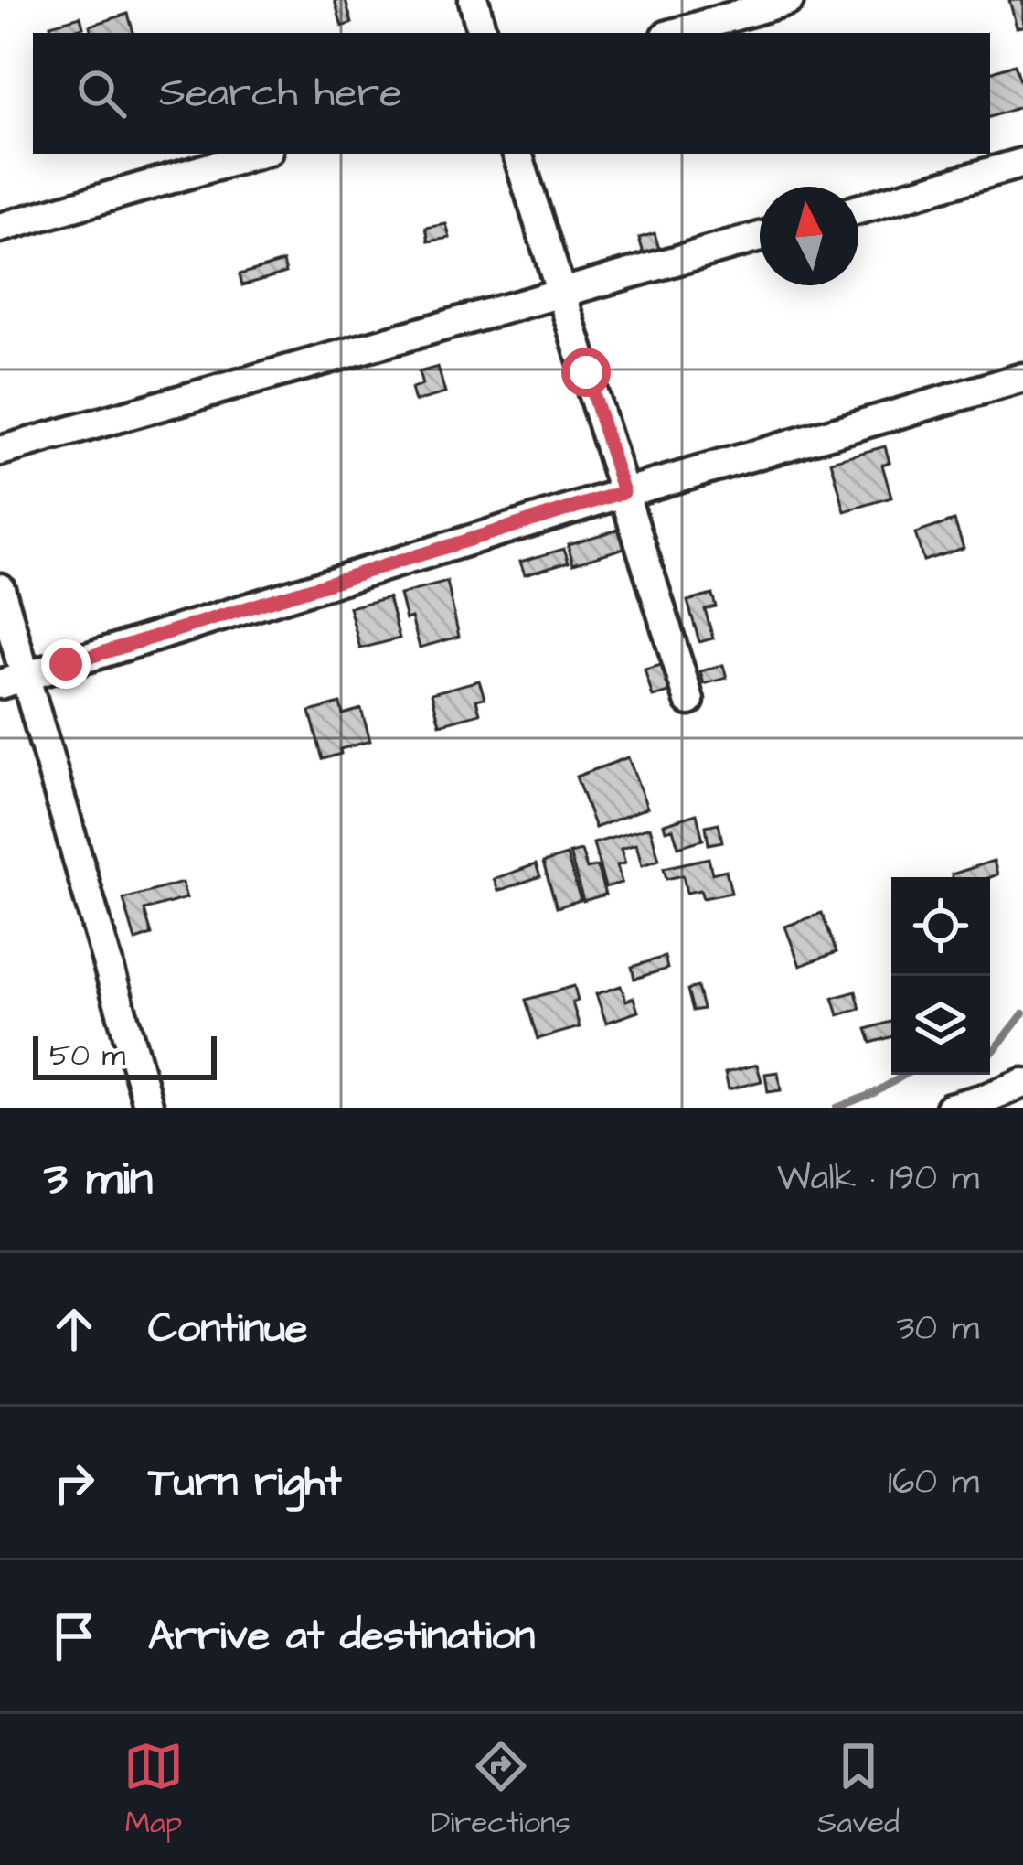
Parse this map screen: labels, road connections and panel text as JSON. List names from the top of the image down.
{
  "scale_bar": "50 m",
  "north": "top",
  "page": {
    "search": "Search here",
    "scale": "50 m",
    "heading": ["3 min", "Walk · 190 m"],
    "list": [
      ["Continue", "30 m"],
      ["Turn right", "160 m"],
      "Arrive at destination"
    ],
    "nav": ["Map", "Directions", "Saved"]
  }
}
